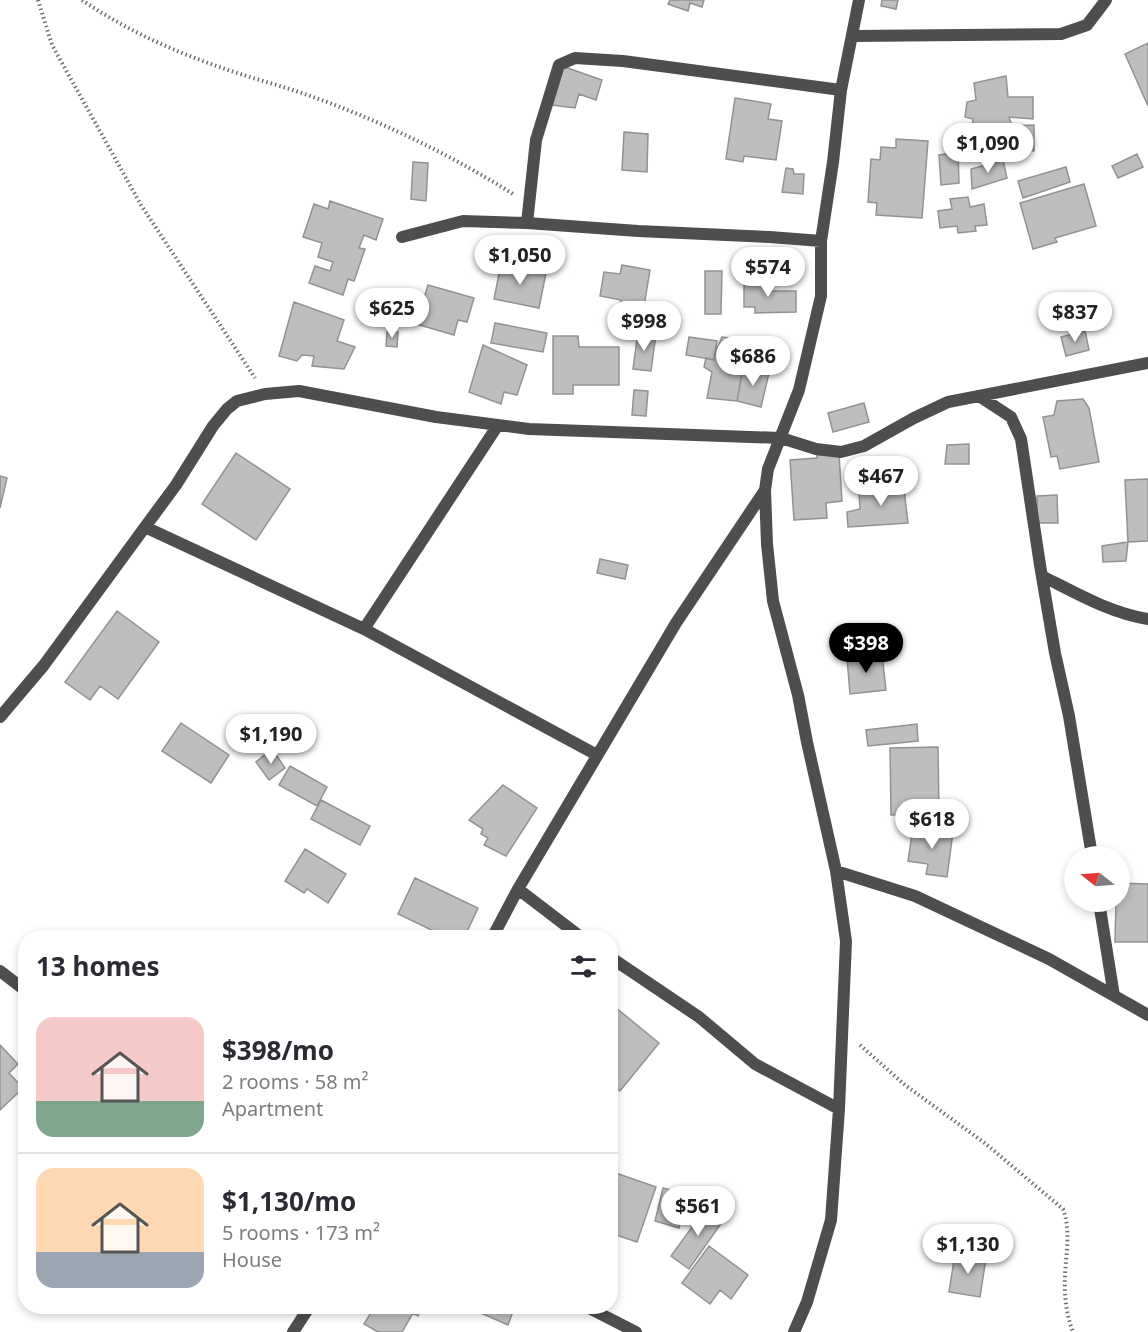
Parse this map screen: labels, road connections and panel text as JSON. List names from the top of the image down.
{
  "north": "left",
  "page": {
    "price": [
      "$1,090",
      "$1,050",
      "$574",
      "$625",
      "$837",
      "$998",
      "$686",
      "$467",
      "$398",
      "$1,190",
      "$618",
      "$561",
      "$1,130"
    ],
    "heading": "13 homes",
    "list": [
      {
        "name": "$398/mo",
        "note": "2 rooms · 58 m² · Apartment"
      },
      {
        "name": "$1,130/mo",
        "note": "5 rooms · 173 m² · House"
      }
    ]
  }
}
